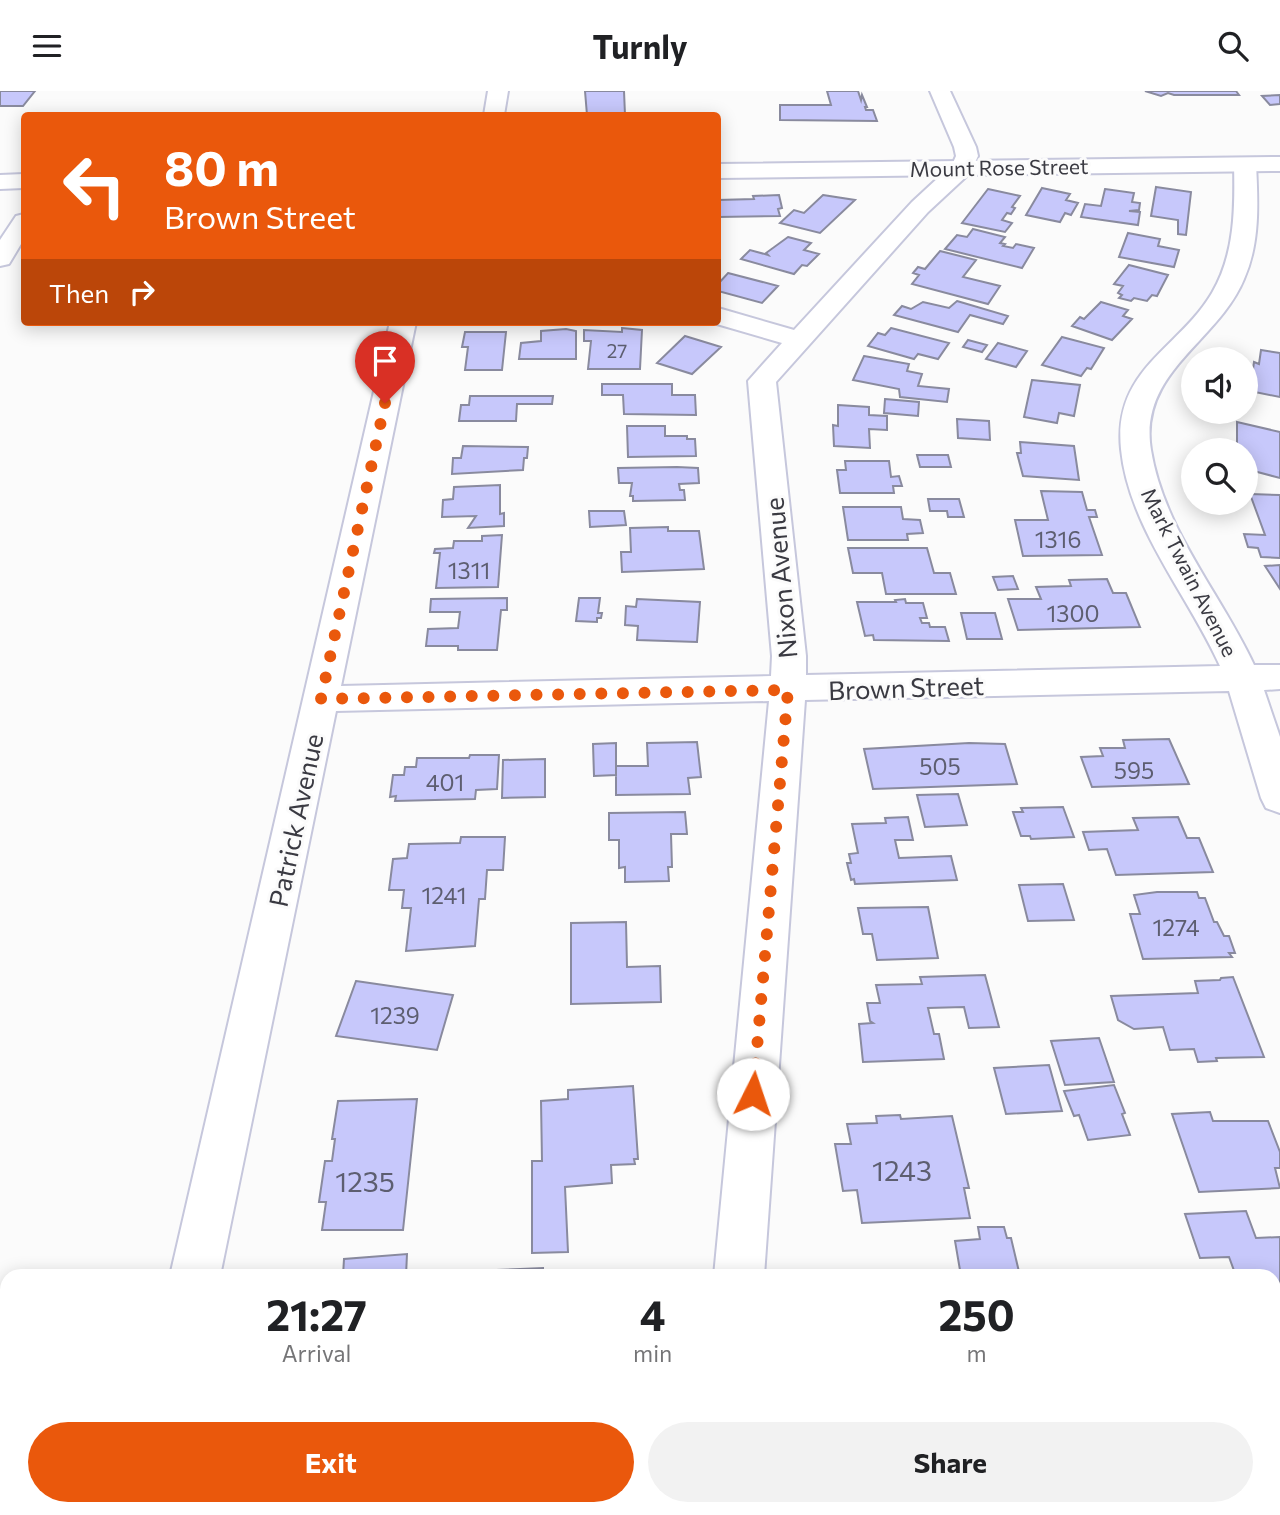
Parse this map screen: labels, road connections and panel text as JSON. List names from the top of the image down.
{
  "streets": {
    "street": [
      "Mount Rose Street",
      "Mark Twain Avenue",
      "Nixon Avenue",
      "Brown Street",
      "Patrick Avenue"
    ]
  },
  "crossings": [
    ["Mount Rose Street", "Mark Twain Avenue"],
    ["Mount Rose Street", "Nixon Avenue"],
    ["Mark Twain Avenue", "Brown Street"],
    ["Nixon Avenue", "Brown Street"],
    ["Brown Street", "Patrick Avenue"]
  ],
  "house_numbers": [
    "27",
    "1316",
    "1311",
    "1300",
    "505",
    "595",
    "401",
    "1241",
    "1274",
    "1239",
    "1243",
    "1235"
  ],
  "page": {
    "header": "Turnly",
    "turn": ["80 m", "Brown Street"],
    "then": "Then",
    "eta": [
      "21:27",
      "Arrival",
      "4",
      "min",
      "250",
      "m"
    ],
    "buttons": ["Exit", "Share"]
  }
}
